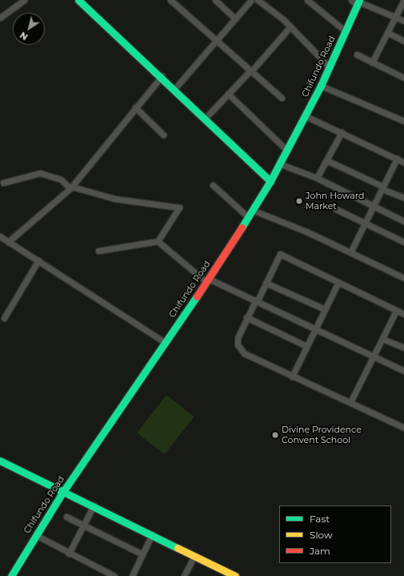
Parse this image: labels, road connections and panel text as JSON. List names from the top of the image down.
{
  "streets": {
    "street": ["Chifundo Road"]
  },
  "places": ["John Howard Market", "Divine Providence Convent School"],
  "legend": ["Fast", "Slow", "Jam"],
  "north": "bottom left"
}
